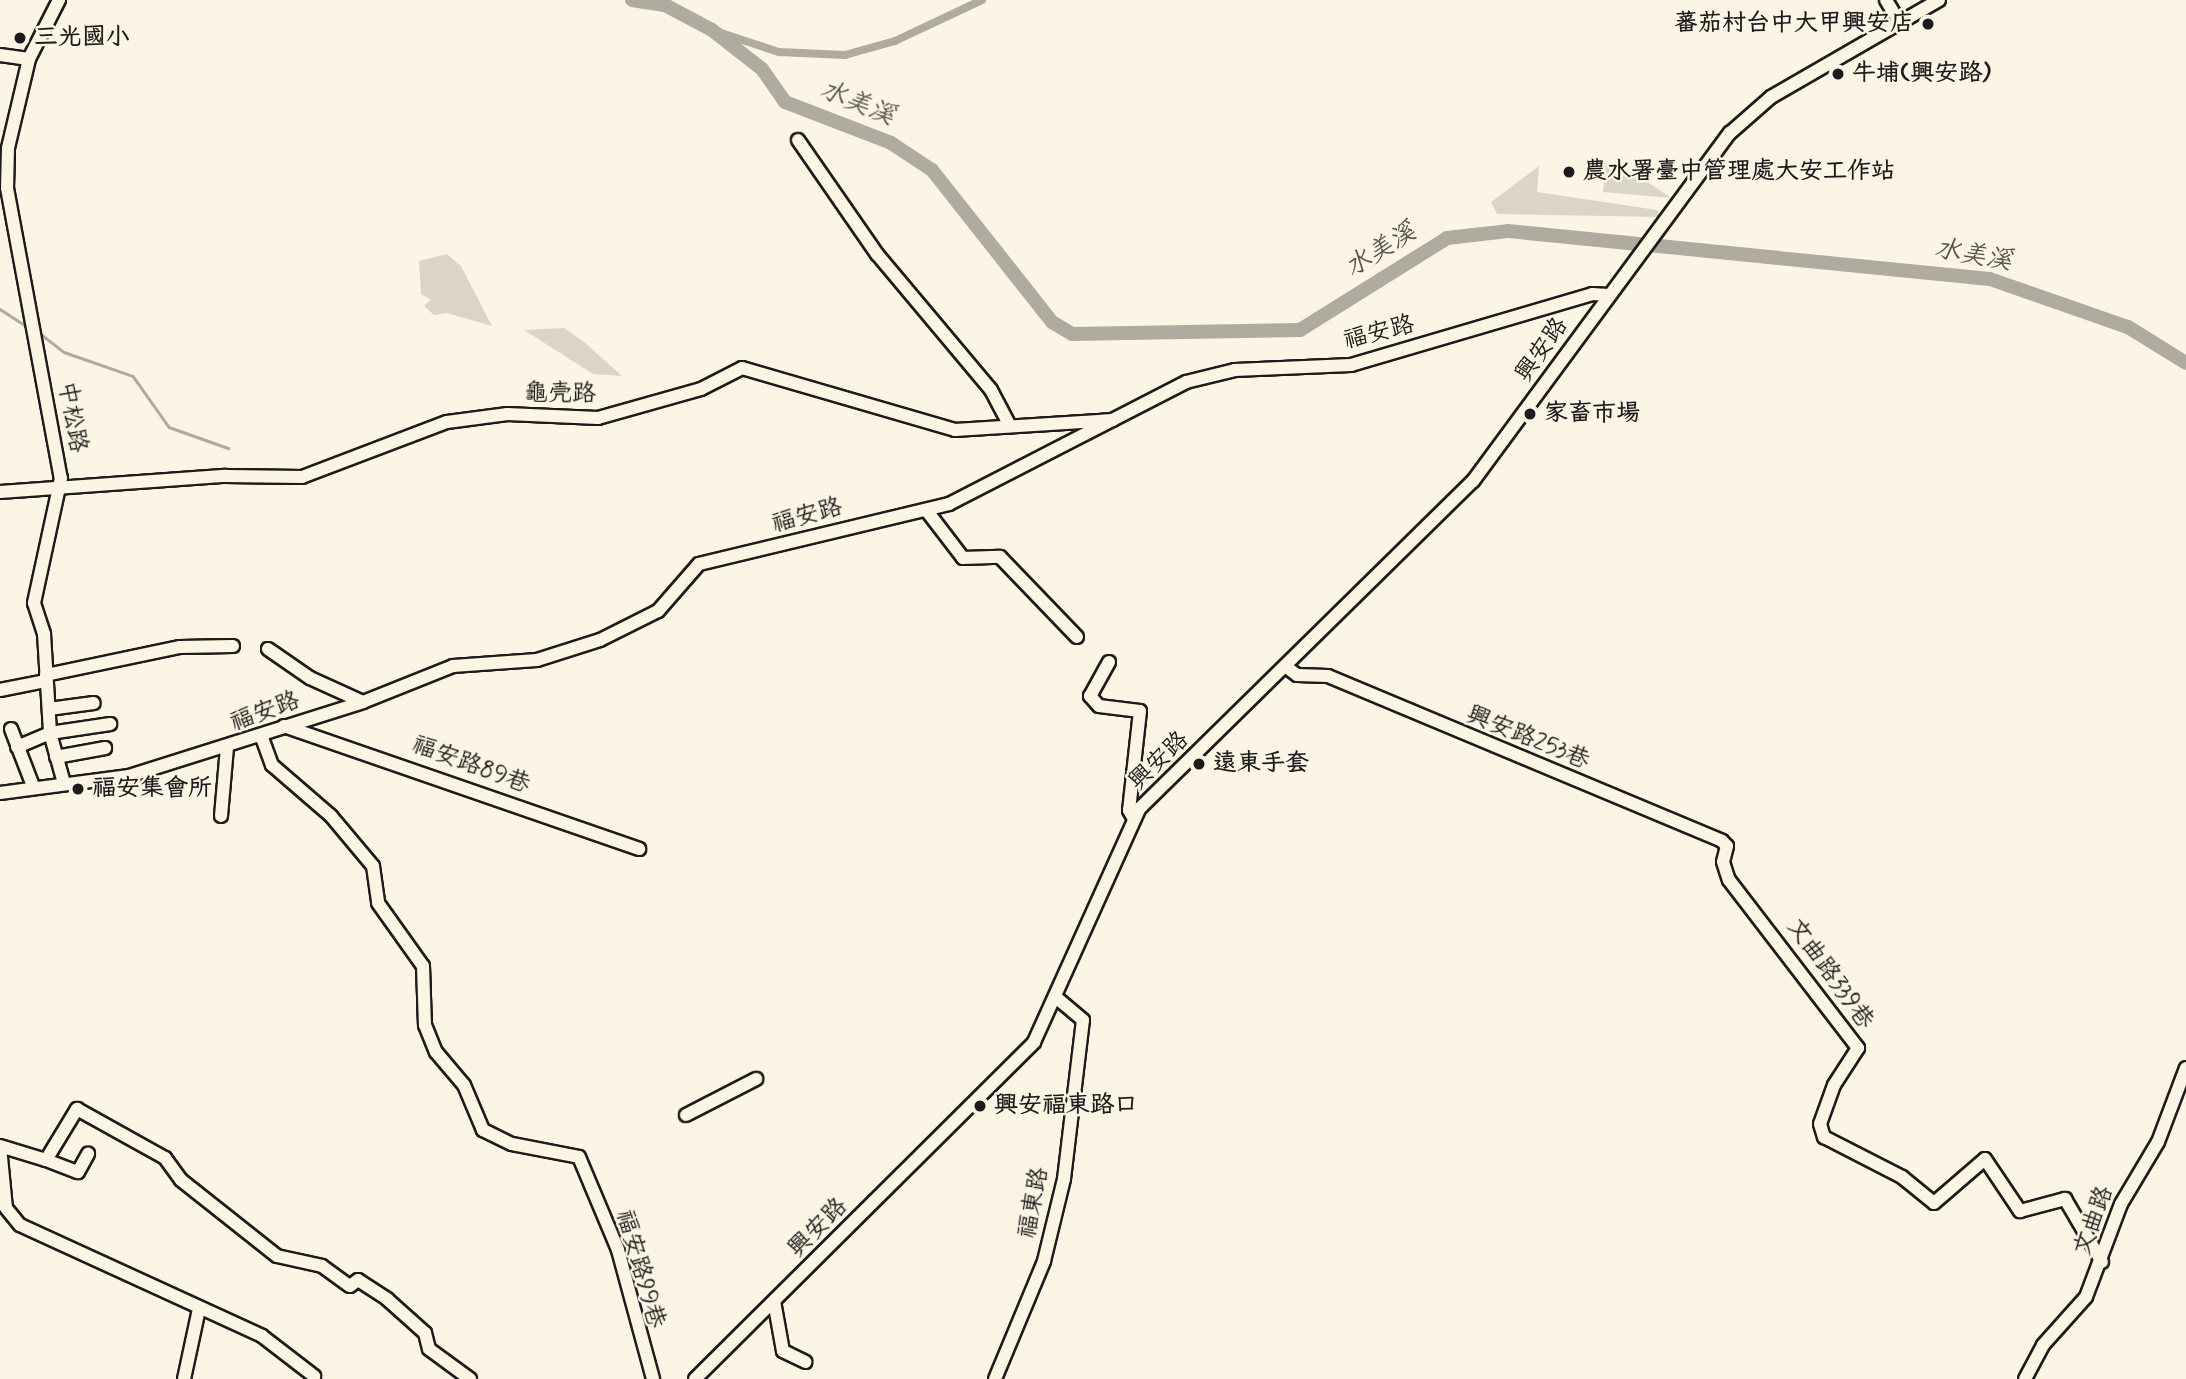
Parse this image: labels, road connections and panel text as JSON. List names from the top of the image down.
{
  "streets": {
    "street": [
      "福安路",
      "興安路",
      "龜壳路",
      "中松路",
      "興安路253巷",
      "福安路89巷",
      "文曲路339巷",
      "福東路",
      "文曲路",
      "福安路99巷"
    ]
  },
  "crossings": [
    ["福安路", "興安路"],
    ["福安路", "龜壳路"],
    ["福安路", "中松路"],
    ["福安路", "福安路89巷"],
    ["福安路", "福安路99巷"],
    ["興安路", "興安路253巷"],
    ["興安路", "福東路"],
    ["龜壳路", "中松路"],
    ["興安路253巷", "文曲路339巷"],
    ["文曲路339巷", "文曲路"]
  ],
  "water": ["水美溪"],
  "places": [
    "蕃茄村台中大甲興安店",
    "三光國小",
    "牛埔(興安路)",
    "農水署臺中管理處大安工作站",
    "家畜市場",
    "遠東手套",
    "福安集會所",
    "興安福東路口"
  ]
}
